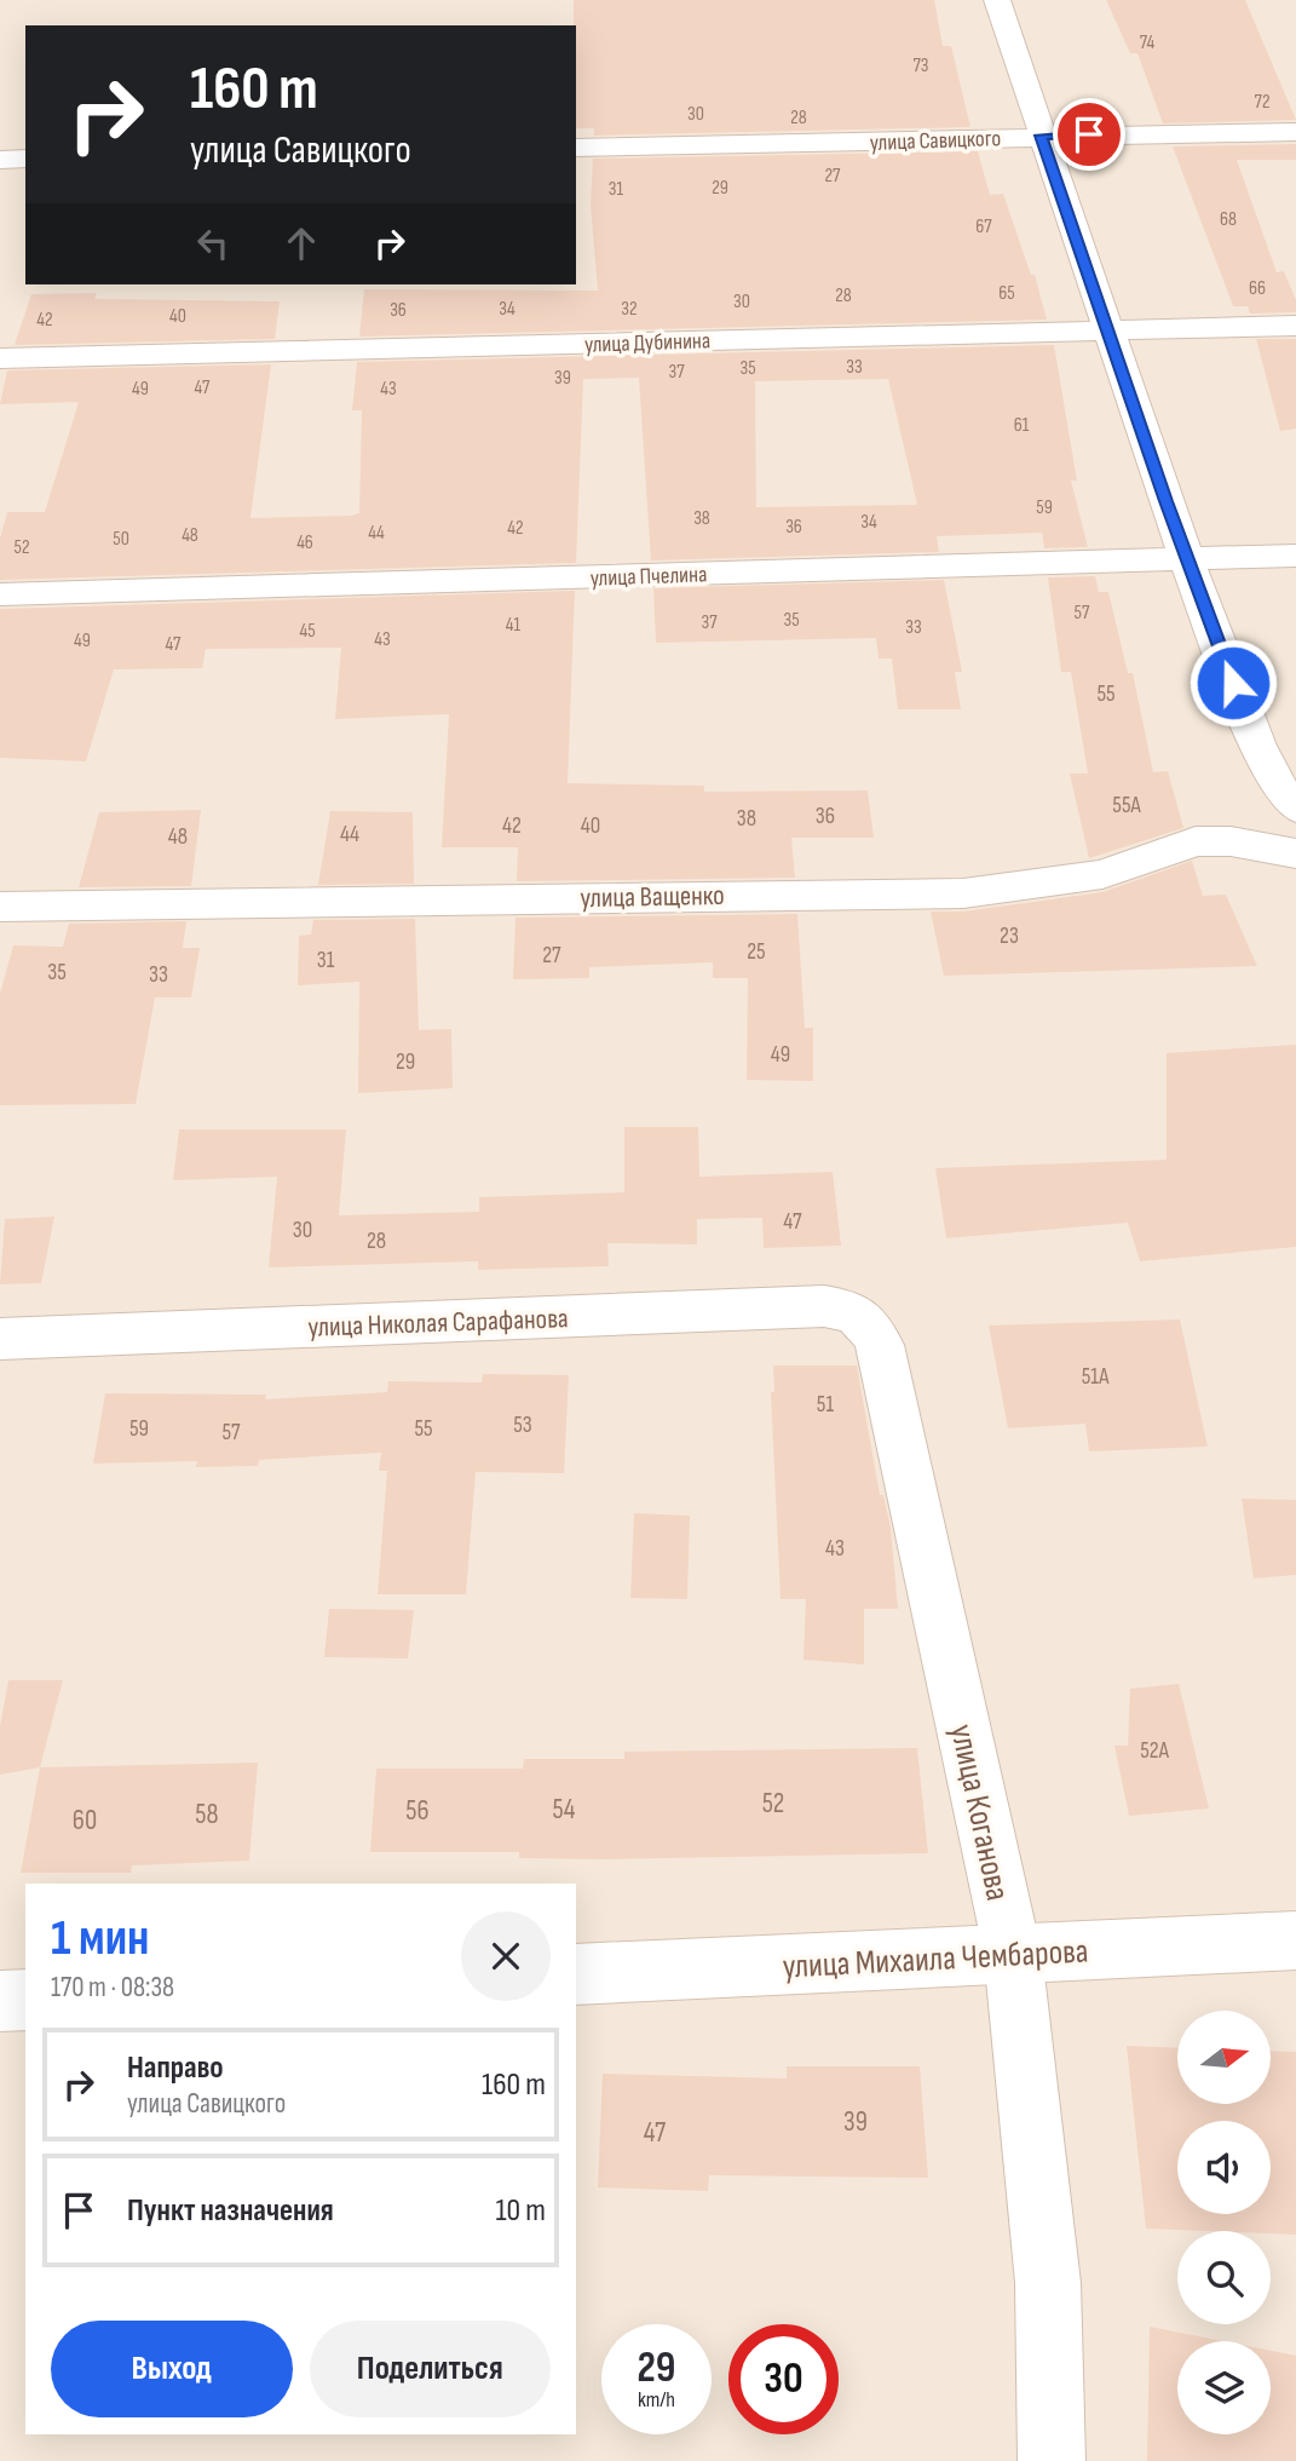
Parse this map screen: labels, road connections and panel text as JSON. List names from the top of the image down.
{
  "streets": {
    "street": [
      "улица Савицкого",
      "улица Дубинина",
      "улица Пчелина",
      "улица Ващенко",
      "улица Николая Сарафанова",
      "улица Коганова",
      "улица Михаила Чембарова"
    ]
  },
  "crossings": [
    ["улица Николая Сарафанова", "улица Коганова"],
    ["улица Коганова", "улица Михаила Чембарова"]
  ],
  "house_numbers": [
    "74",
    "73",
    "72",
    "30",
    "28",
    "27",
    "29",
    "31",
    "68",
    "67",
    "66",
    "65",
    "28",
    "30",
    "34",
    "32",
    "36",
    "40",
    "42",
    "33",
    "35",
    "37",
    "39",
    "47",
    "49",
    "43",
    "61",
    "59",
    "38",
    "34",
    "36",
    "42",
    "44",
    "48",
    "50",
    "46",
    "52",
    "57",
    "35",
    "37",
    "41",
    "33",
    "45",
    "43",
    "49",
    "47",
    "55",
    "55А",
    "36",
    "38",
    "42",
    "40",
    "44",
    "48",
    "23",
    "25",
    "27",
    "31",
    "35",
    "33",
    "49",
    "29",
    "47",
    "30",
    "28",
    "51А",
    "51",
    "53",
    "59",
    "55",
    "57",
    "43",
    "52А",
    "52",
    "54",
    "56",
    "58",
    "60",
    "39",
    "47"
  ],
  "north": "right",
  "page": {
    "turn": ["160 m", "улица Савицкого"],
    "heading": ["1 мин", "170 m · 08:38"],
    "list": [
      {
        "name": "Направо",
        "note": "улица Савицкого",
        "value": "160 m"
      },
      {
        "name": "Пункт назначения",
        "value": "10 m"
      }
    ],
    "buttons": ["Выход", "Поделиться"],
    "speed": "29 km/h",
    "limit": "30"
  }
}
